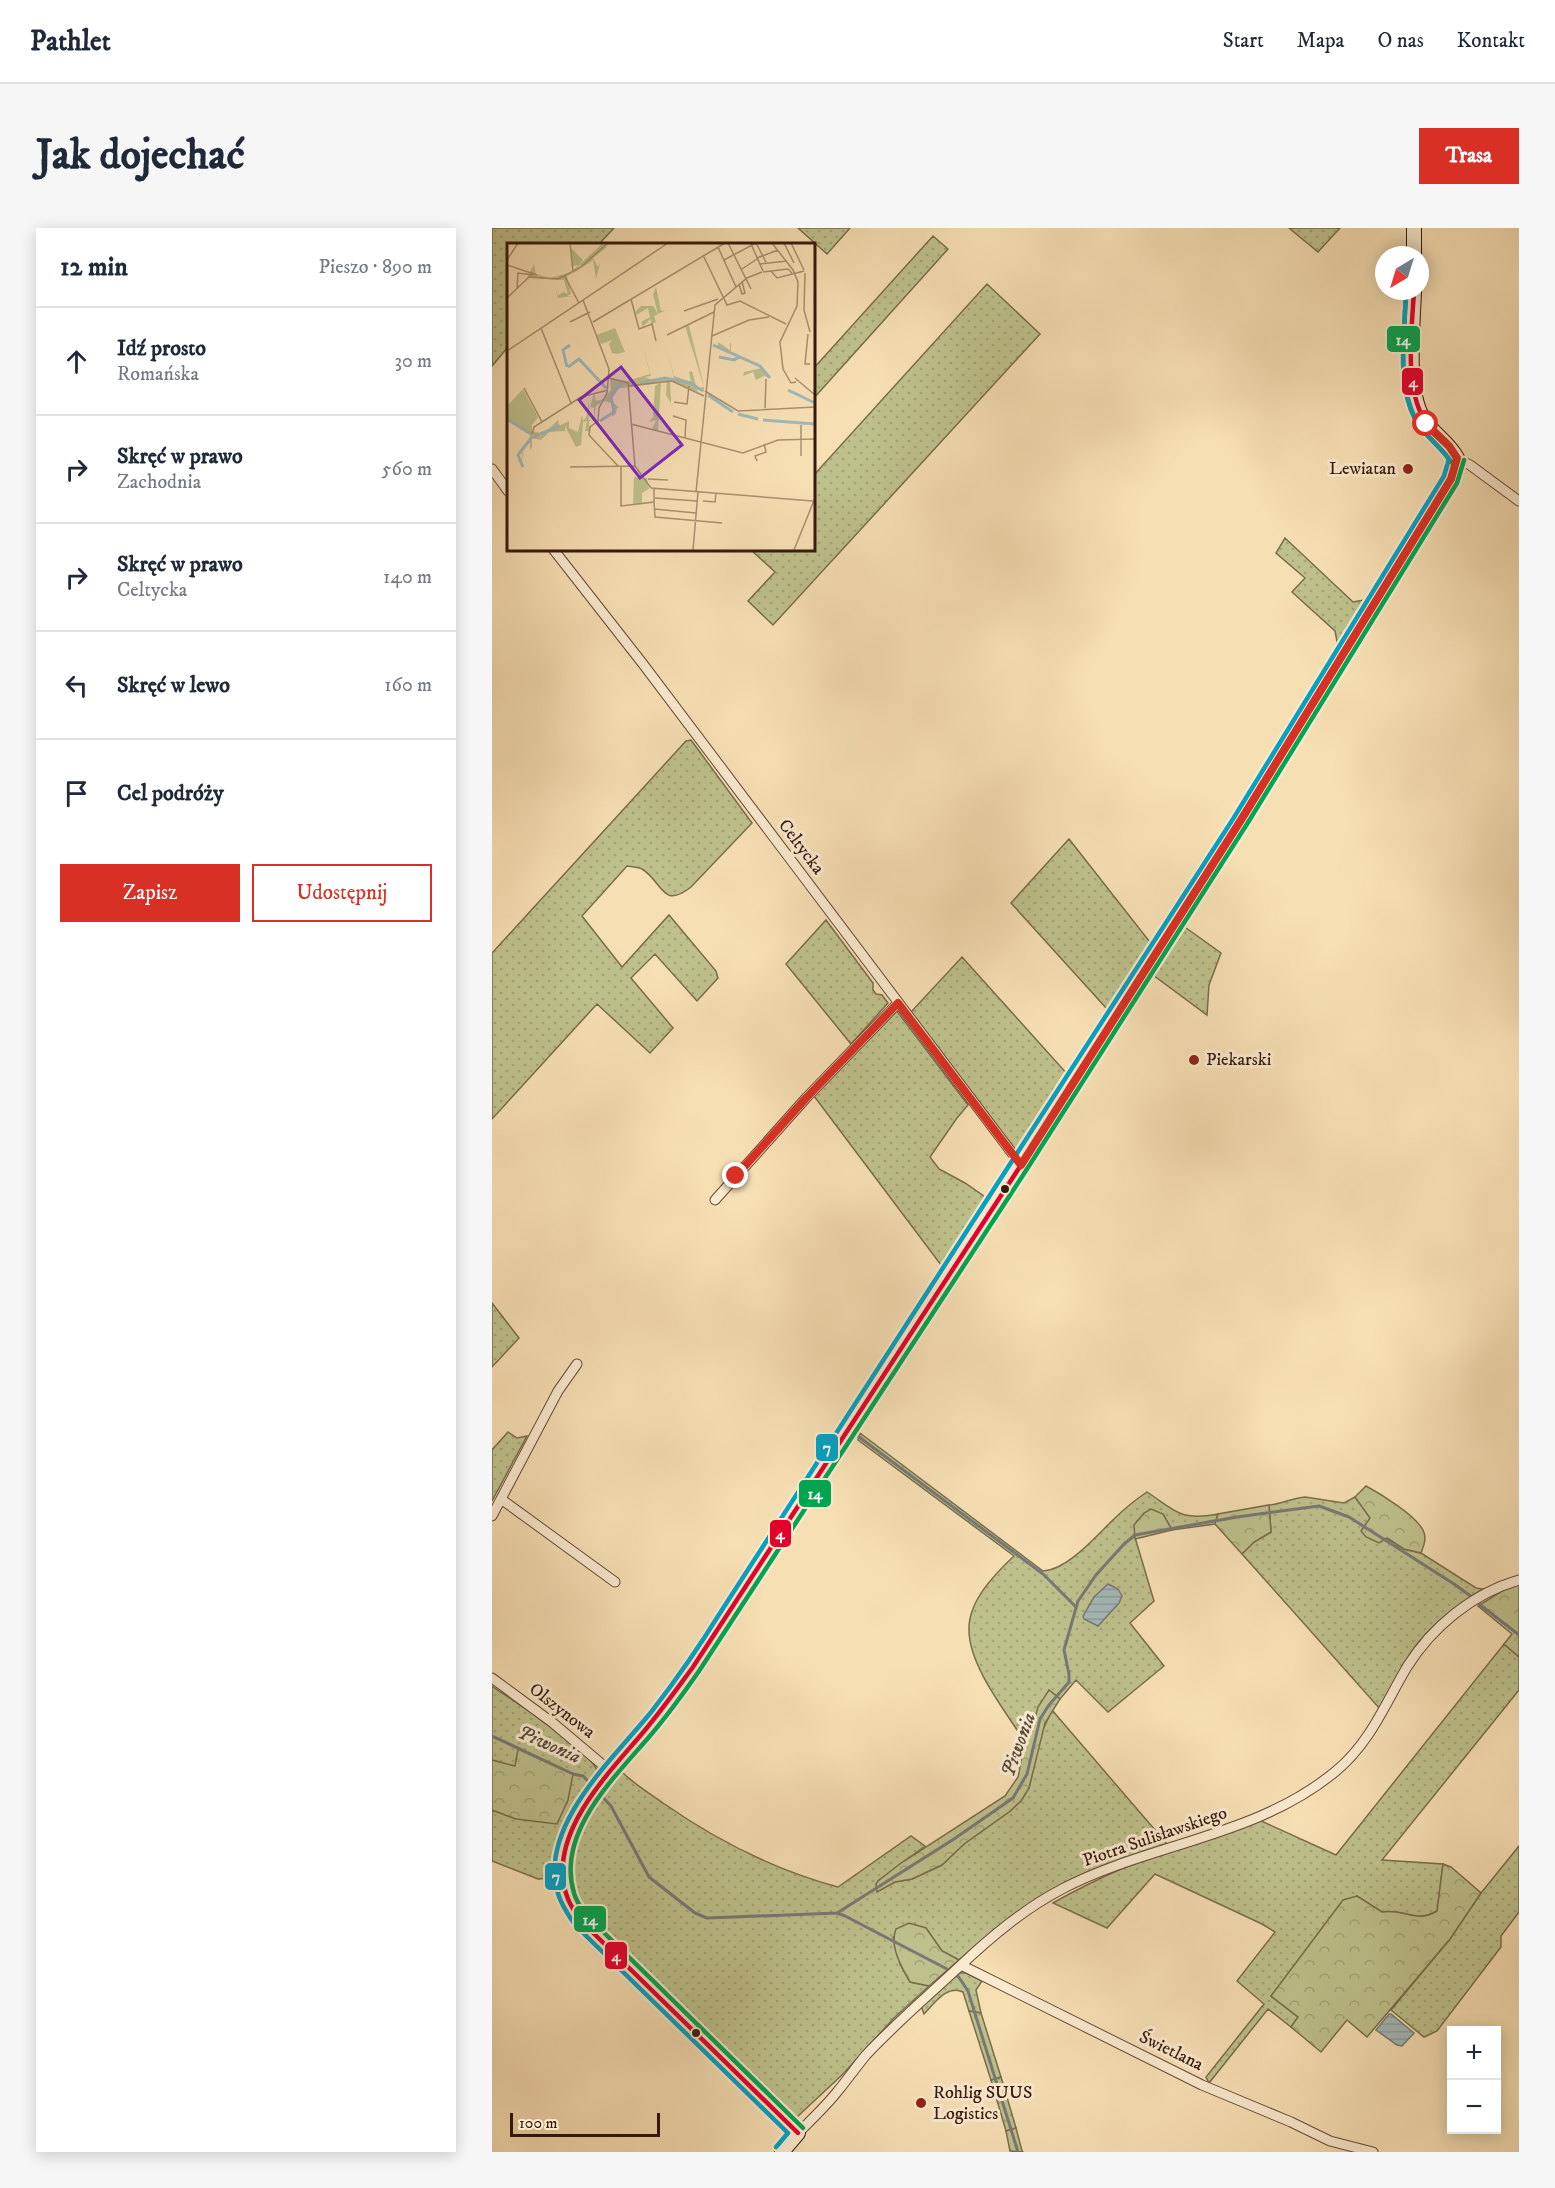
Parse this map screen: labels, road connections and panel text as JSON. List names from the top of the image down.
{
  "streets": {
    "street": [
      "Celtycka",
      "Olszynowa",
      "Piotra Sulisławskiego",
      "Świetlana"
    ]
  },
  "crossings": [
    ["Piotra Sulisławskiego", "Świetlana"]
  ],
  "water": ["Piwonia"],
  "places": ["Lewiatan", "Piekarski", "Rohlig SUUS Logistics"],
  "lines": ["transit line 4", "transit line 14", "transit line 7"],
  "scale_bar": "100 m",
  "north": "bottom left",
  "page": {
    "header": "Pathlet",
    "nav": [
      "Start",
      "Mapa",
      "O nas",
      "Kontakt"
    ],
    "buttons": [
      "Trasa",
      ["Zapisz", "Udostępnij"]
    ],
    "title": "Jak dojechać",
    "heading": ["12 min", "Pieszo · 890 m"],
    "list": [
      ["Idź prosto", "Romańska", "30 m"],
      ["Skręć w prawo", "Zachodnia", "560 m"],
      ["Skręć w prawo", "Celtycka", "140 m"],
      ["Skręć w lewo", "160 m"],
      "Cel podróży"
    ],
    "map_buttons": ["+", "−"],
    "scale": "100 m"
  }
}
